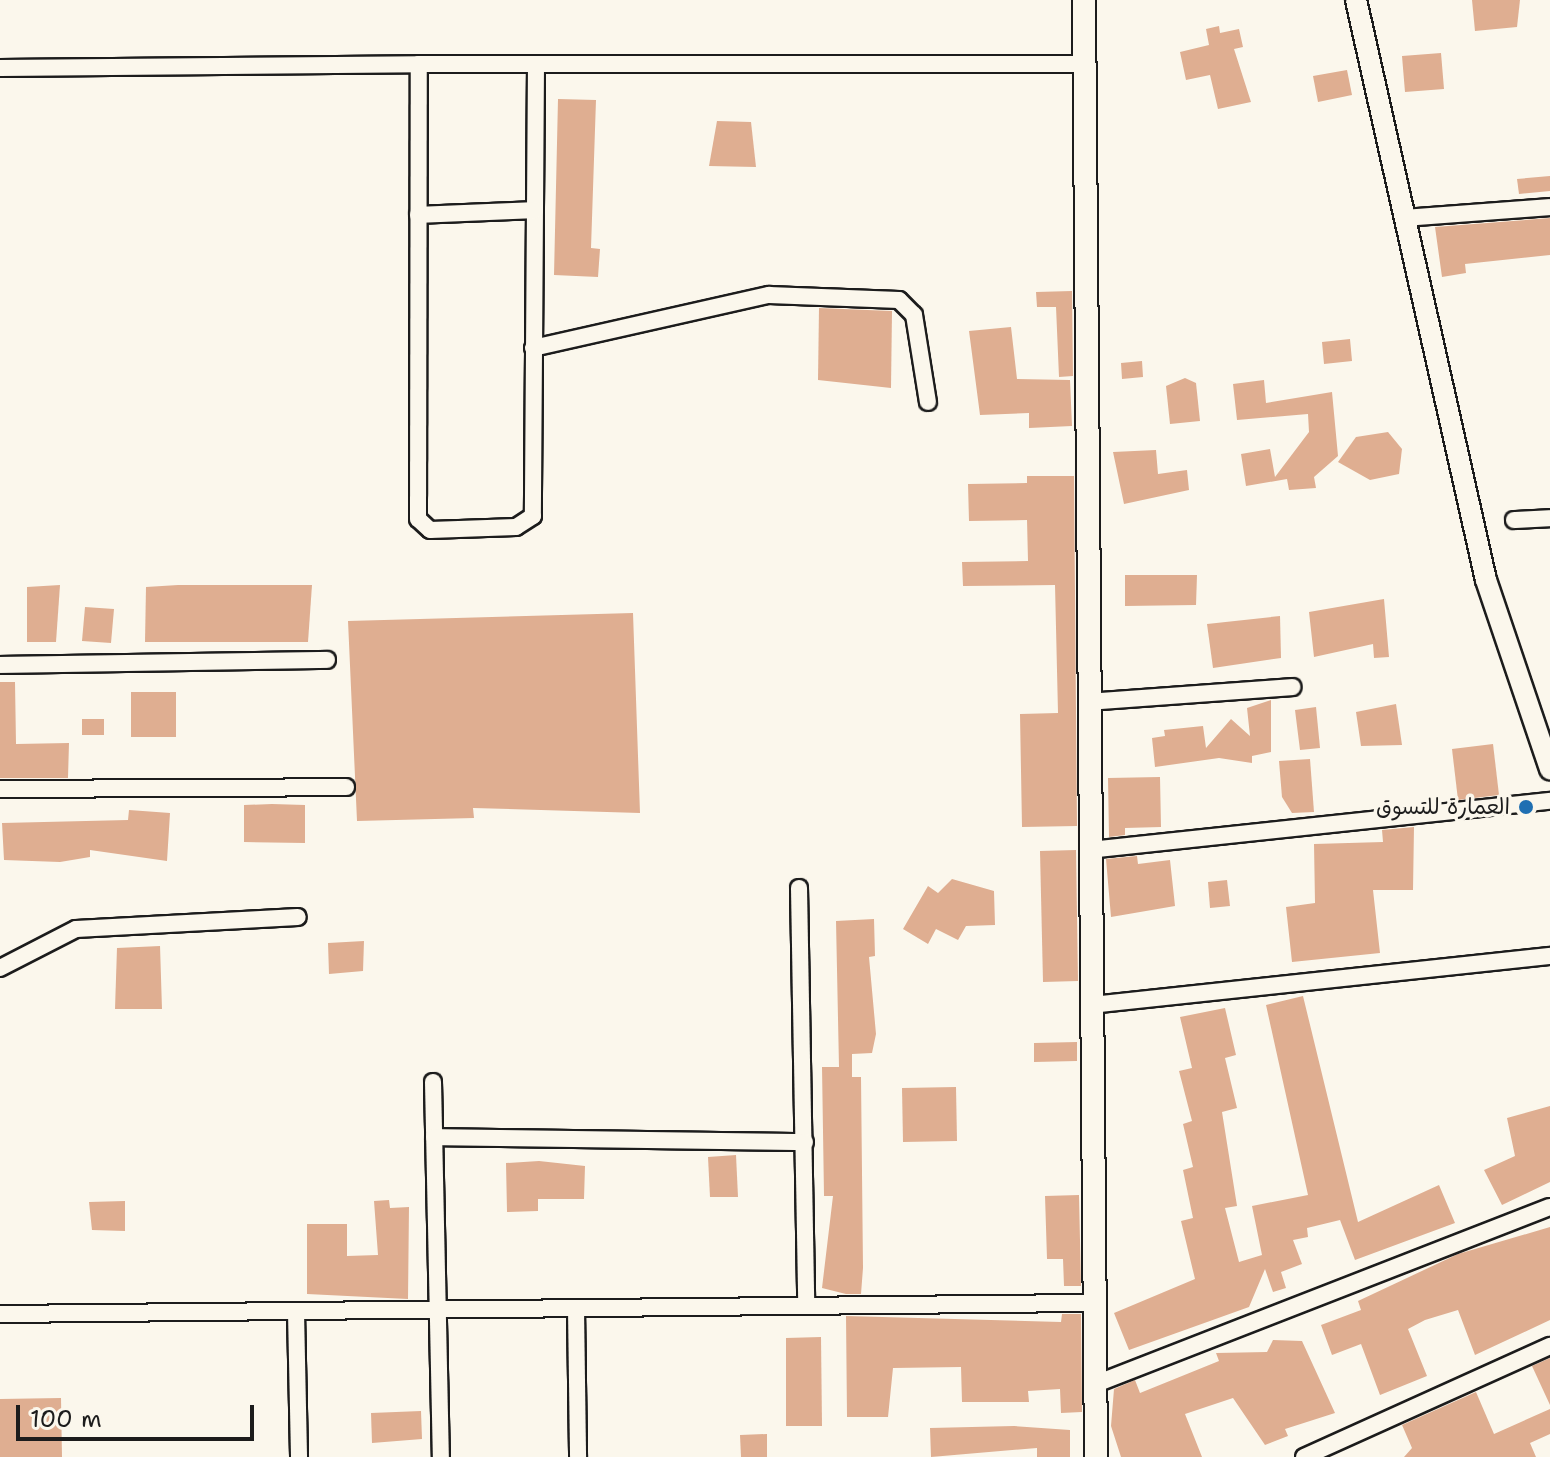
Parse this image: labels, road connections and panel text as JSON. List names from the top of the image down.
{
  "places": ["العمارة للتسوق"],
  "scale_bar": "100 m"
}
